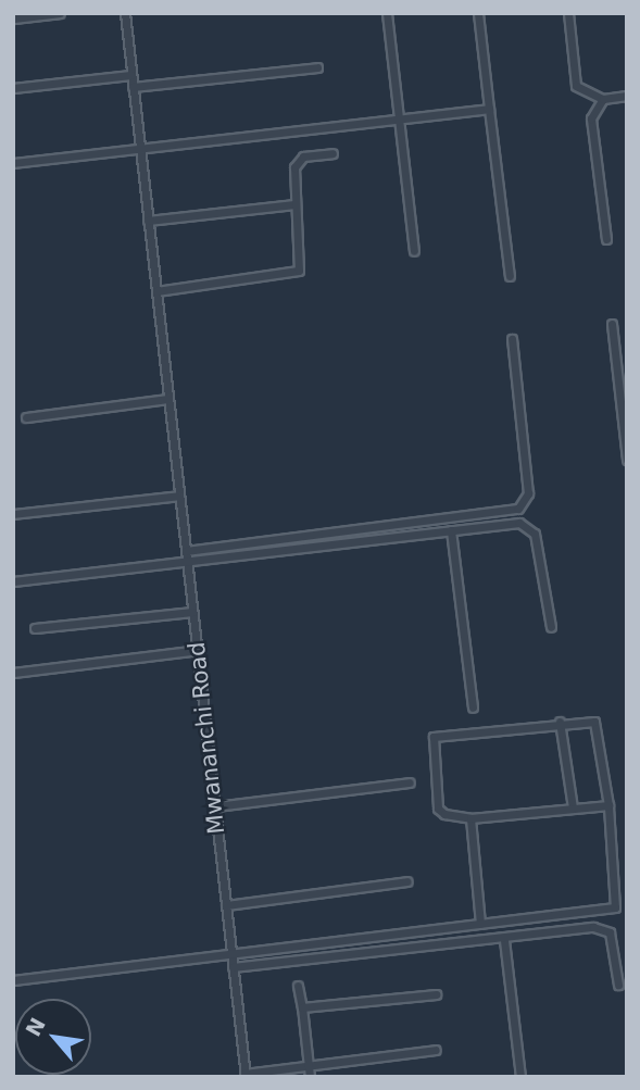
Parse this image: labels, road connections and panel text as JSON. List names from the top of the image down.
{
  "streets": {
    "street": ["Mwananchi Road"]
  },
  "north": "top left"
}
